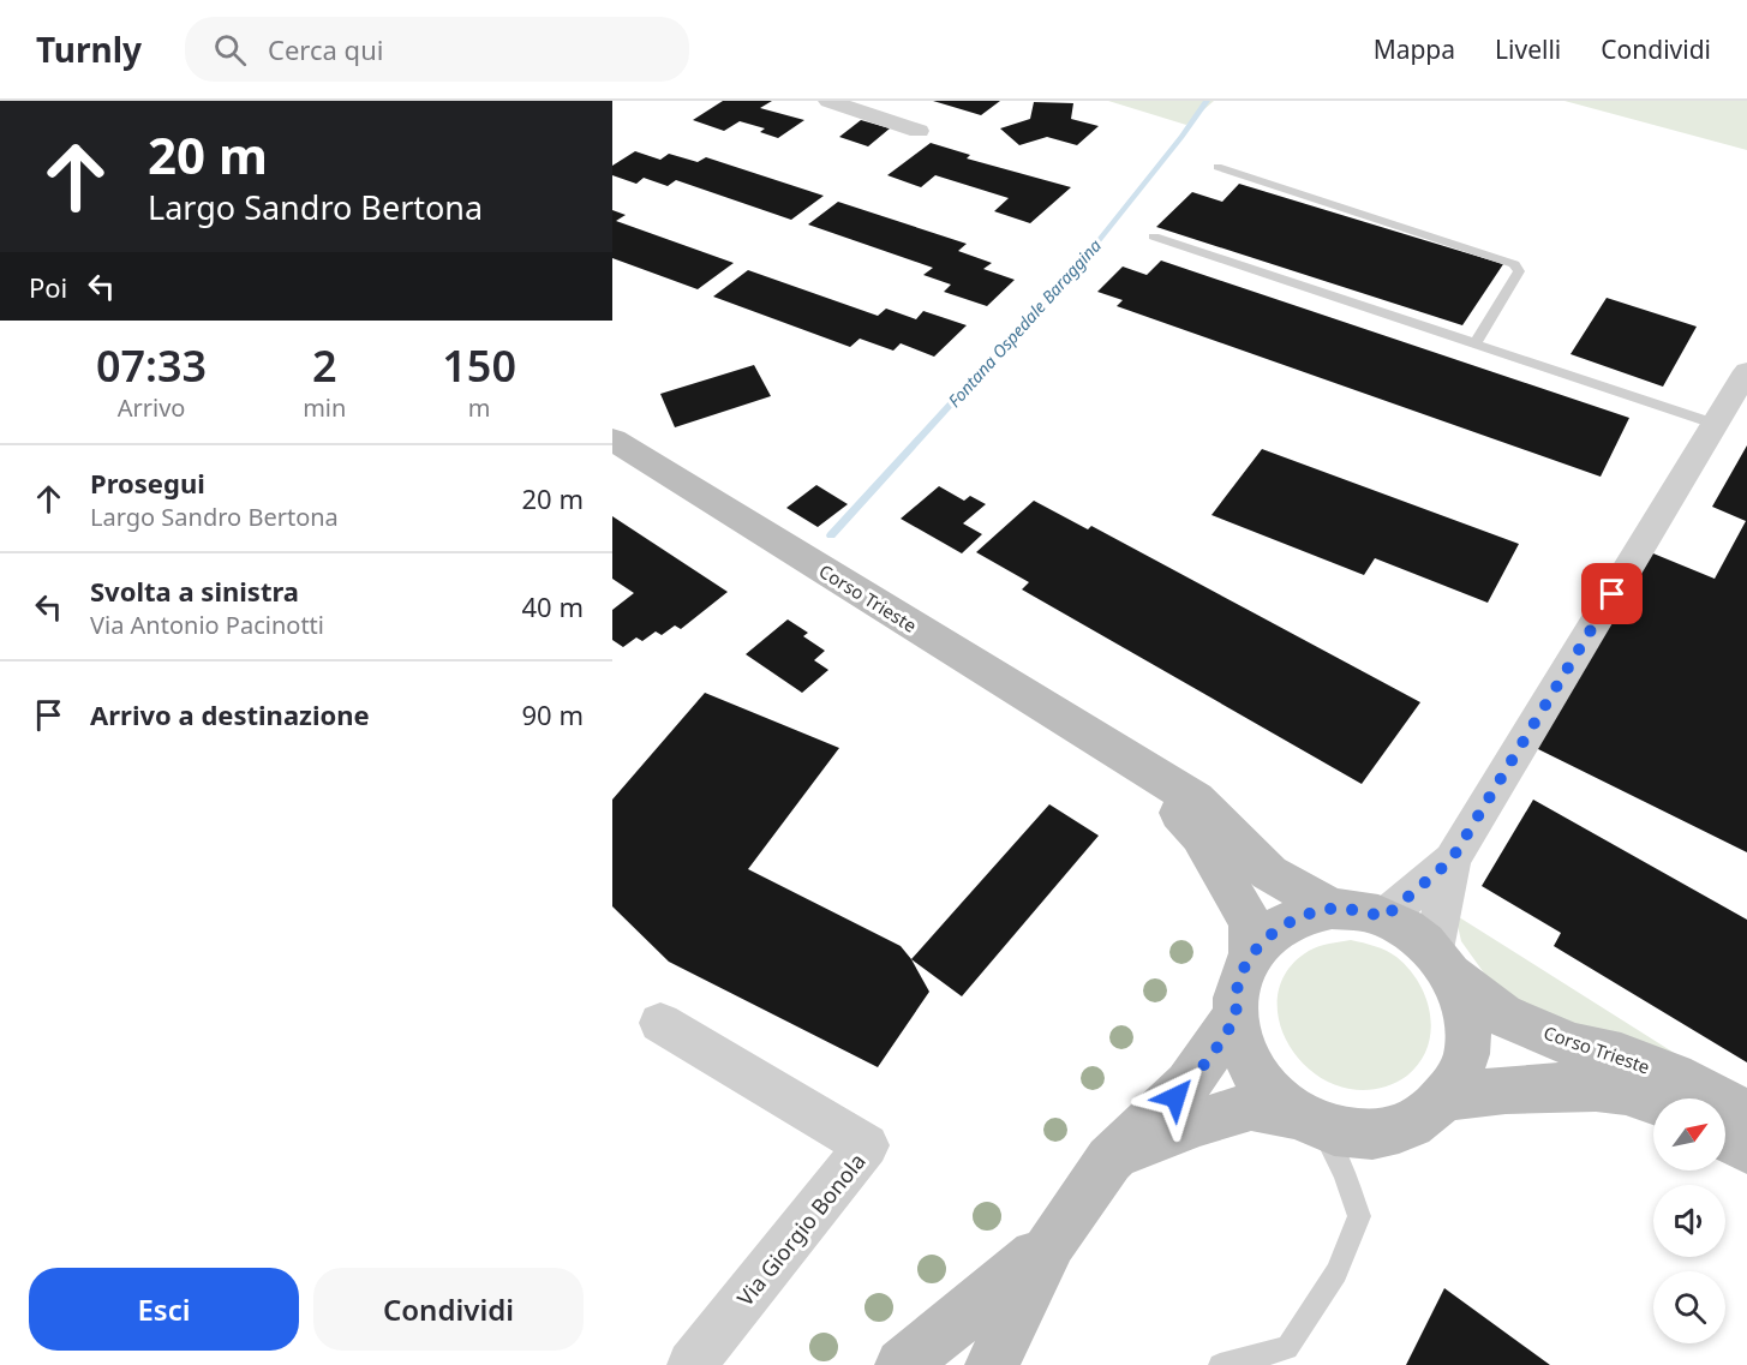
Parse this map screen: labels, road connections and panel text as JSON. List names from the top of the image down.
{
  "streets": {
    "main road": ["Corso Trieste"],
    "street": ["Via Giorgio Bonola"]
  },
  "water": ["Fontana Ospedale Baraggina"],
  "north": "top right",
  "page": {
    "header": "Turnly",
    "search": "Cerca qui",
    "nav": ["Mappa", "Livelli", "Condividi"],
    "turn": ["20 m", "Largo Sandro Bertona"],
    "then": "Poi",
    "eta": [
      "07:33",
      "Arrivo",
      "2",
      "min",
      "150",
      "m"
    ],
    "list": [
      {
        "name": "Prosegui",
        "note": "Largo Sandro Bertona",
        "value": "20 m"
      },
      {
        "name": "Svolta a sinistra",
        "note": "Via Antonio Pacinotti",
        "value": "40 m"
      },
      {
        "name": "Arrivo a destinazione",
        "value": "90 m"
      }
    ],
    "buttons": ["Esci", "Condividi"]
  }
}
